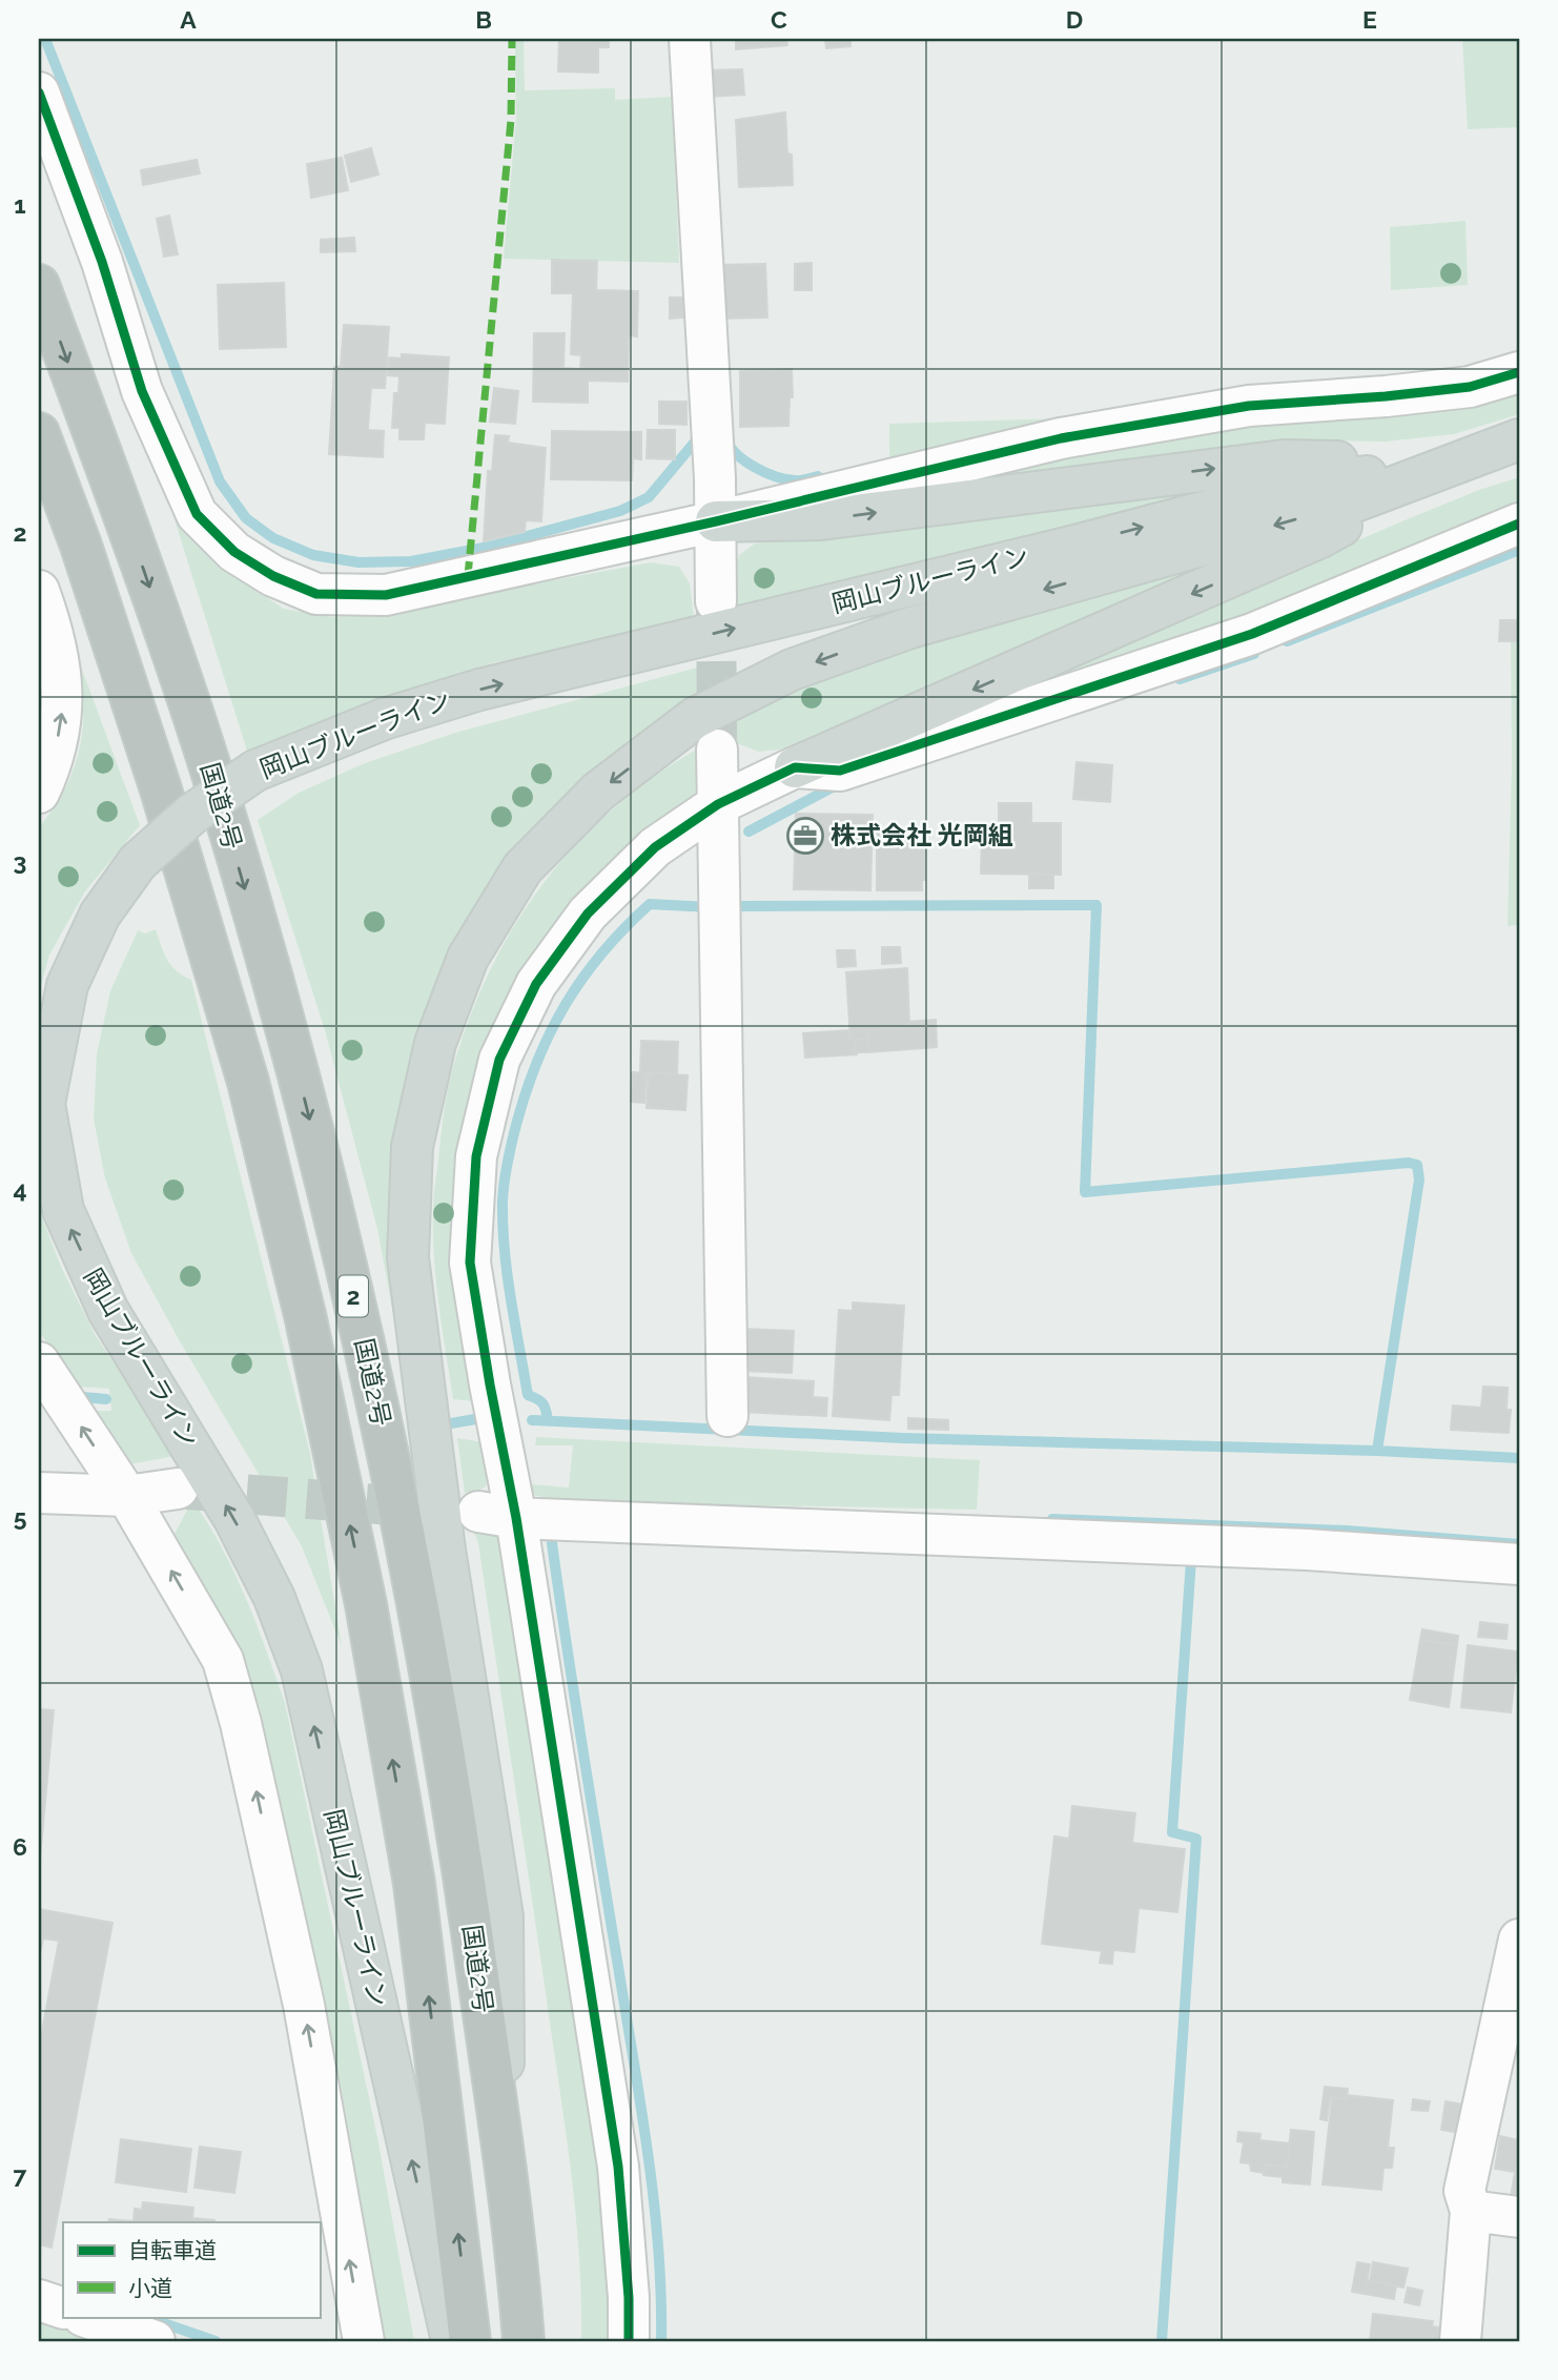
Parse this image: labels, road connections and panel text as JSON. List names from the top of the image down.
{
  "streets": {
    "highway": ["国道2号", "2"],
    "main road": ["岡山ブルーライン"]
  },
  "crossings": [
    ["岡山ブルーライン", "国道2号"]
  ],
  "places": {
    "office": ["株式会社 光岡組"]
  },
  "legend": ["自転車道", "小道"],
  "grid": {
    "columns": [
      "A",
      "B",
      "C",
      "D",
      "E"
    ],
    "rows": [
      "1",
      "2",
      "3",
      "4",
      "5",
      "6",
      "7"
    ]
  }
}
